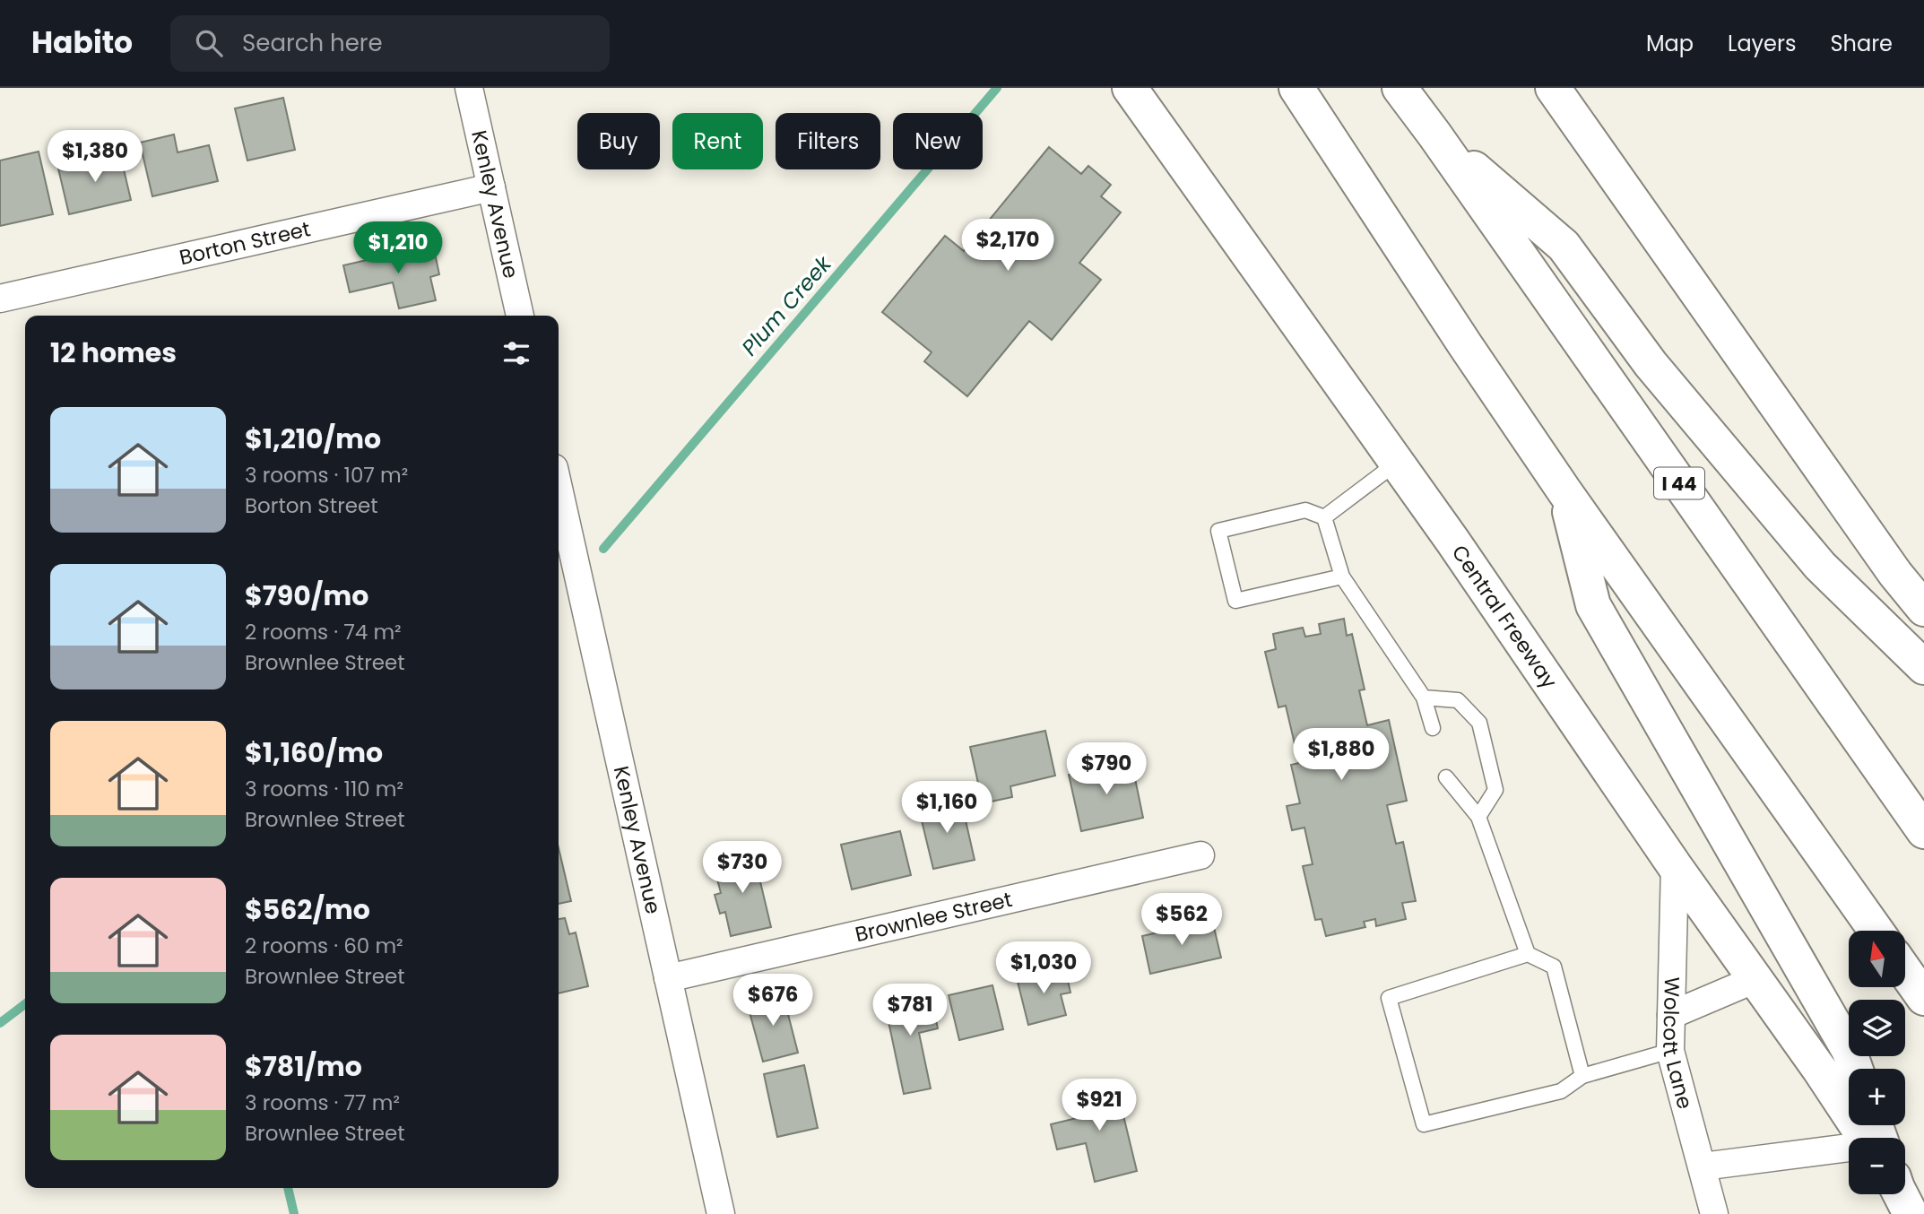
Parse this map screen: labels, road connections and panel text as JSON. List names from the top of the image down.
{
  "streets": {
    "main road": ["I 44", "Central Freeway"],
    "street": [
      "Kenley Avenue",
      "Borton Street",
      "Brownlee Street",
      "Wolcott Lane"
    ]
  },
  "crossings": [
    ["Kenley Avenue", "Borton Street"],
    ["Kenley Avenue", "Brownlee Street"],
    ["Central Freeway", "Wolcott Lane"]
  ],
  "water": ["Plum Creek"],
  "north": "top",
  "page": {
    "header": "Habito",
    "search": "Search here",
    "nav": ["Map", "Layers", "Share"],
    "chip": [
      "Buy",
      "Rent",
      "Filters",
      "New"
    ],
    "price": [
      "$1,380",
      "$2,170",
      "$1,210",
      "$1,880",
      "$790",
      "$1,160",
      "$730",
      "$562",
      "$1,030",
      "$676",
      "$781",
      "$921"
    ],
    "heading": "12 homes",
    "list": [
      {
        "name": "$1,210/mo",
        "note": "3 rooms · 107 m² · Borton Street"
      },
      {
        "name": "$790/mo",
        "note": "2 rooms · 74 m² · Brownlee Street"
      },
      {
        "name": "$1,160/mo",
        "note": "3 rooms · 110 m² · Brownlee Street"
      },
      {
        "name": "$562/mo",
        "note": "2 rooms · 60 m² · Brownlee Street"
      },
      {
        "name": "$781/mo",
        "note": "3 rooms · 77 m² · Brownlee Street"
      }
    ],
    "map_buttons": ["+", "−"]
  }
}
